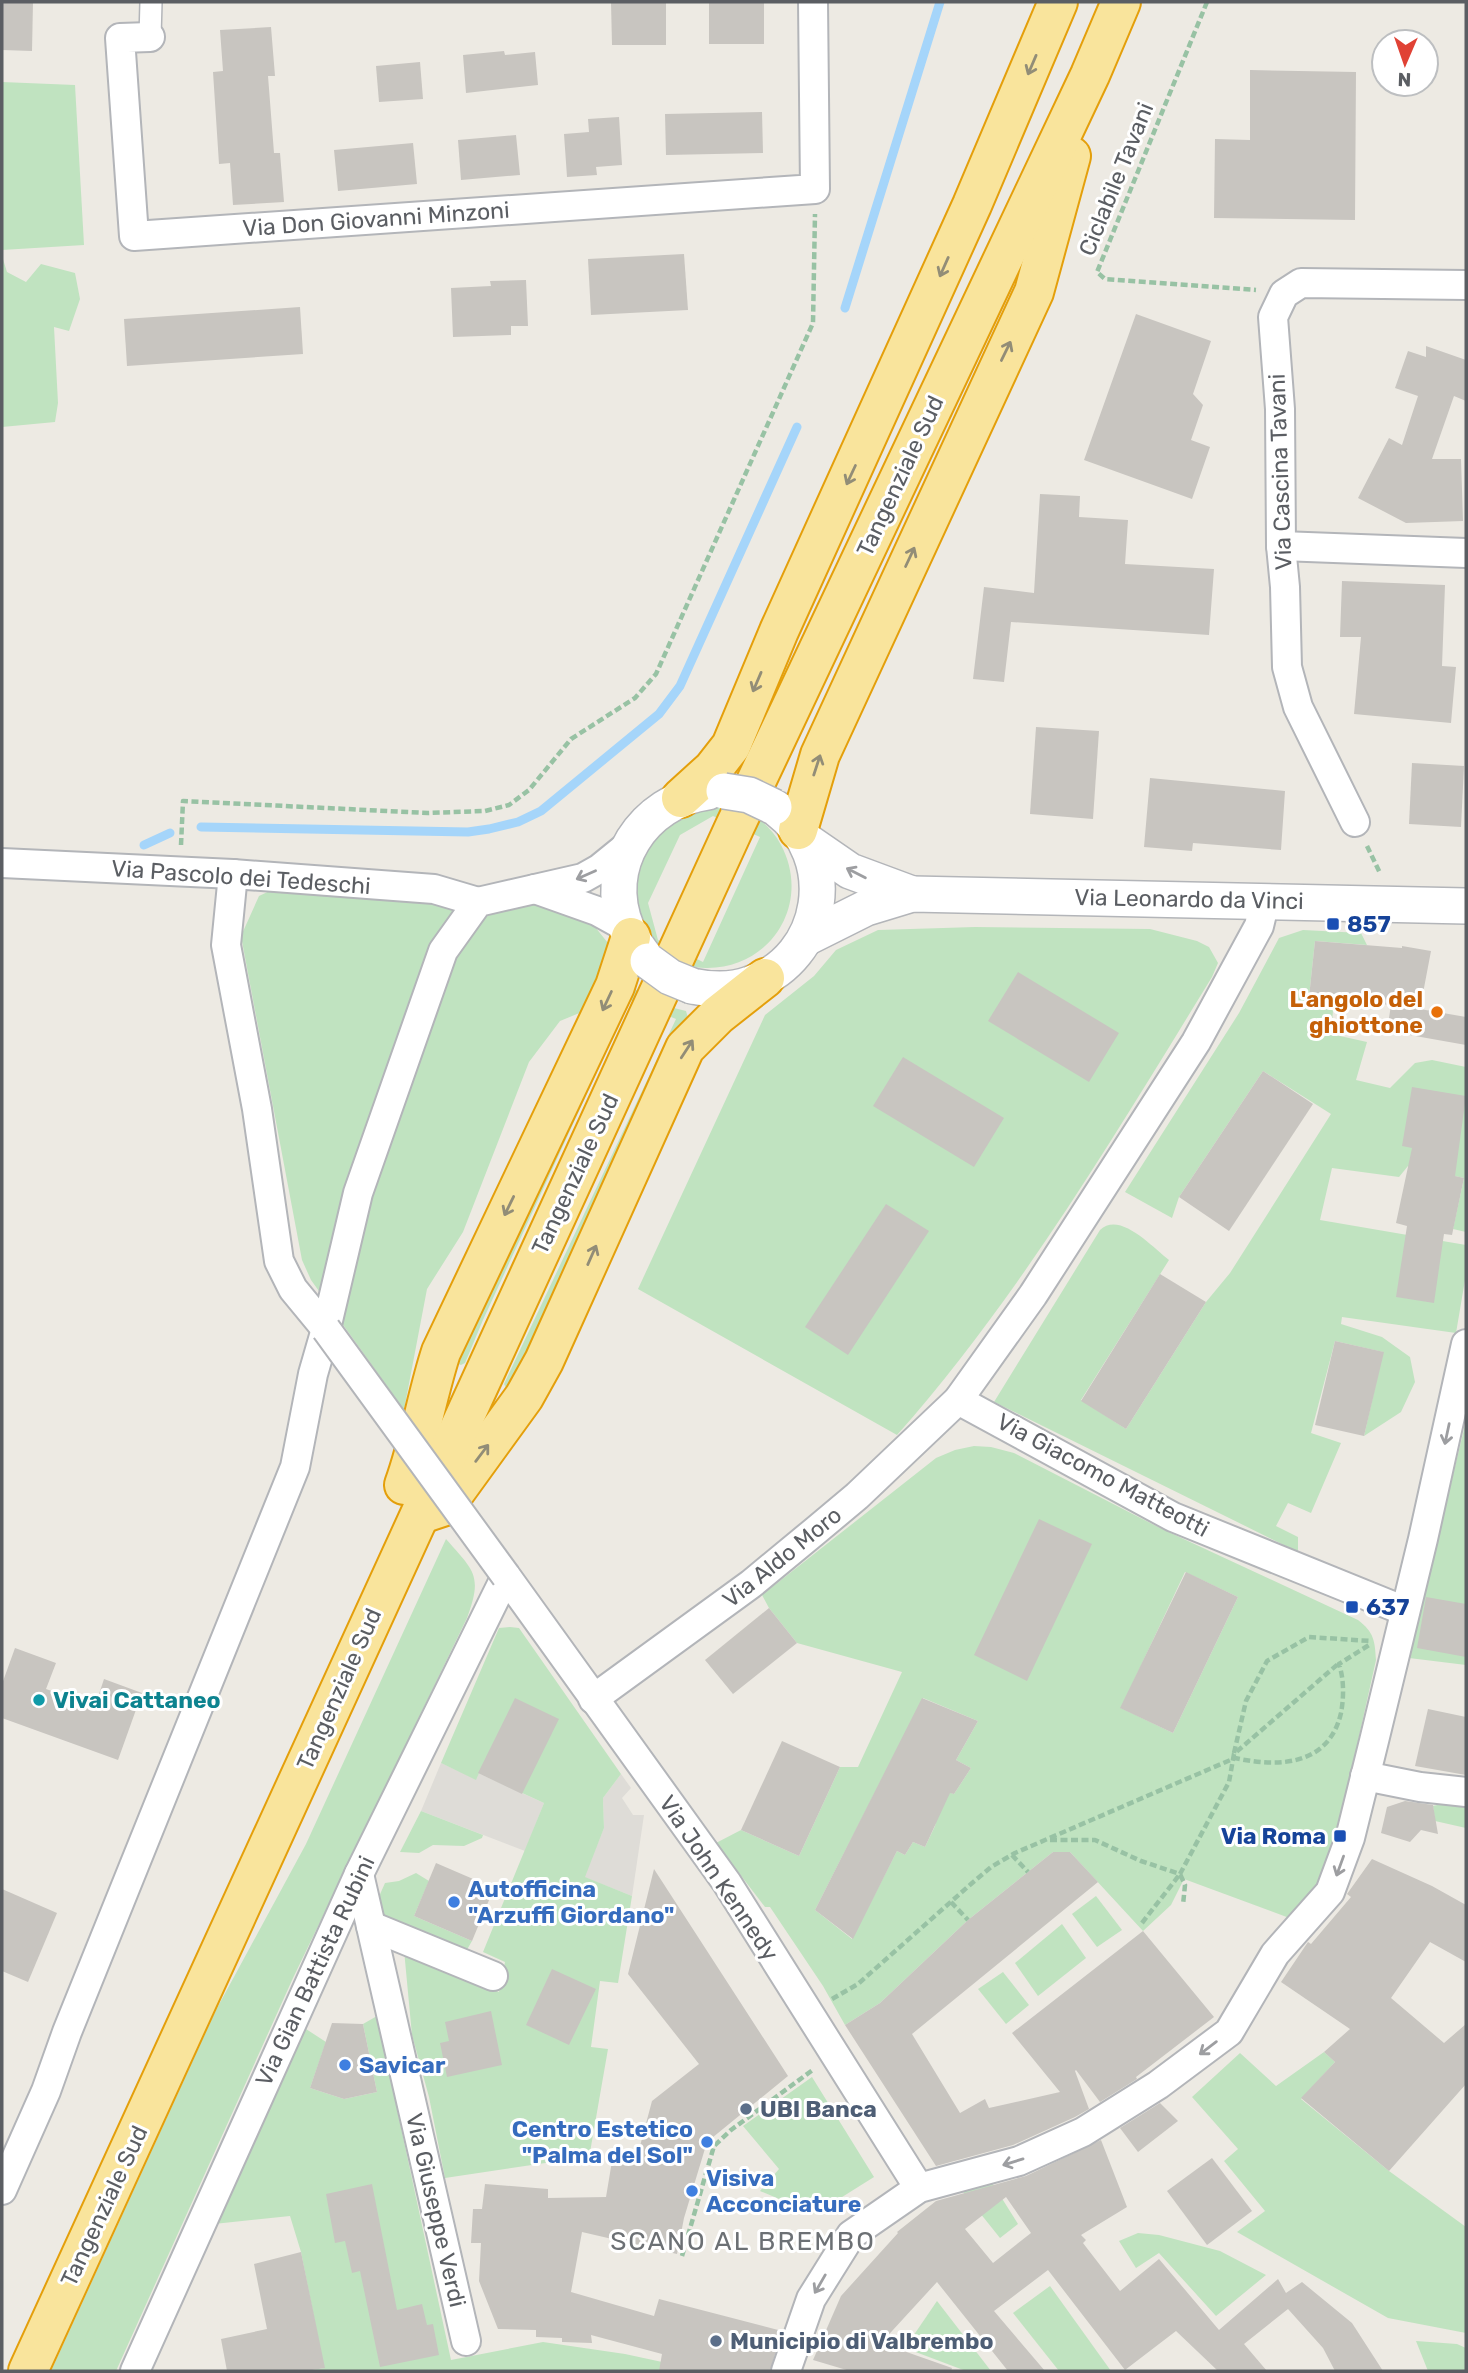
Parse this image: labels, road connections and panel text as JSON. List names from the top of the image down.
{
  "streets": {
    "highway": ["Tangenziale Sud"],
    "street": [
      "Via Don Giovanni Minzoni",
      "Via Cascina Tavani",
      "Via Pascolo dei Tedeschi",
      "Via Leonardo da Vinci",
      "Via Giacomo Matteotti",
      "Via Aldo Moro",
      "Via John Kennedy",
      "Via Gian Battista Rubini",
      "Via Giuseppe Verdi"
    ],
    "path": ["Ciclabile Tavani"]
  },
  "crossings": [
    ["Ciclabile Tavani", "Via Cascina Tavani"],
    ["Via Pascolo dei Tedeschi", "Via John Kennedy"],
    ["Via Leonardo da Vinci", "Via Aldo Moro"],
    ["Via Giacomo Matteotti", "Via Aldo Moro"],
    ["Via Aldo Moro", "Via John Kennedy"],
    ["Via John Kennedy", "Via Gian Battista Rubini"],
    ["Via Gian Battista Rubini", "Via Giuseppe Verdi"]
  ],
  "districts": ["SCANO AL BREMBO"],
  "places": {
    "transit": ["857", "637", "Via Roma"],
    "other": [
      "L'angolo del ghiottone",
      "Vivai Cattaneo",
      "Autofficina \"Arzuffi Giordano\"",
      "Savicar",
      "UBI Banca",
      "Centro Estetico \"Palma del Sol\"",
      "Visiva Acconciature",
      "Municipio di Valbrembo"
    ]
  },
  "north": "bottom"
}
